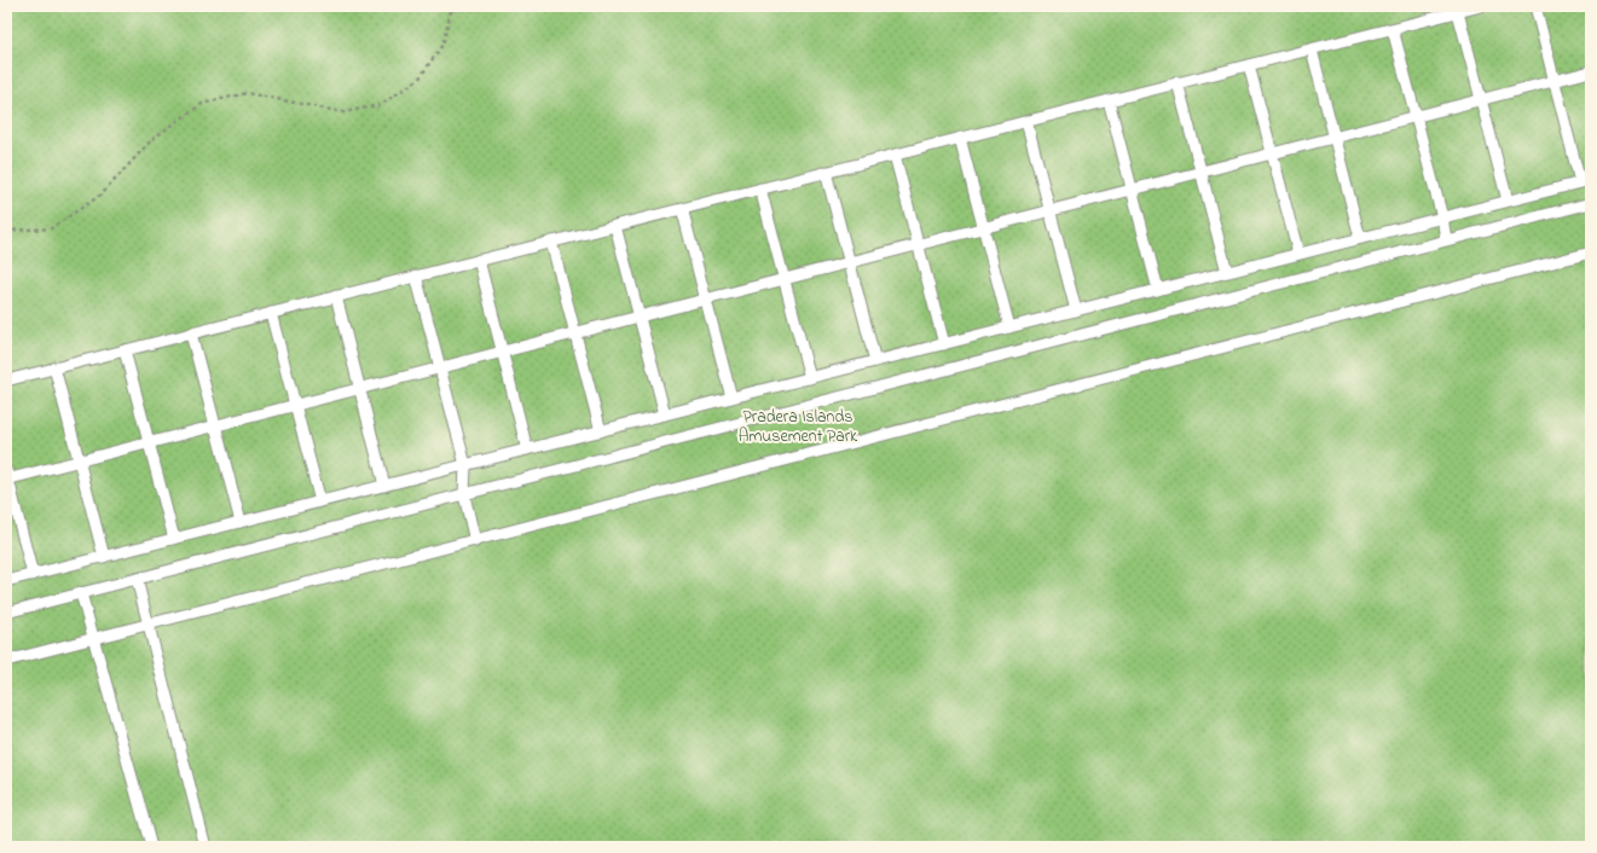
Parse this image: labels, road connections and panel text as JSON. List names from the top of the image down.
{
  "parks": ["Pradera Islands Amusement Park"]
}
